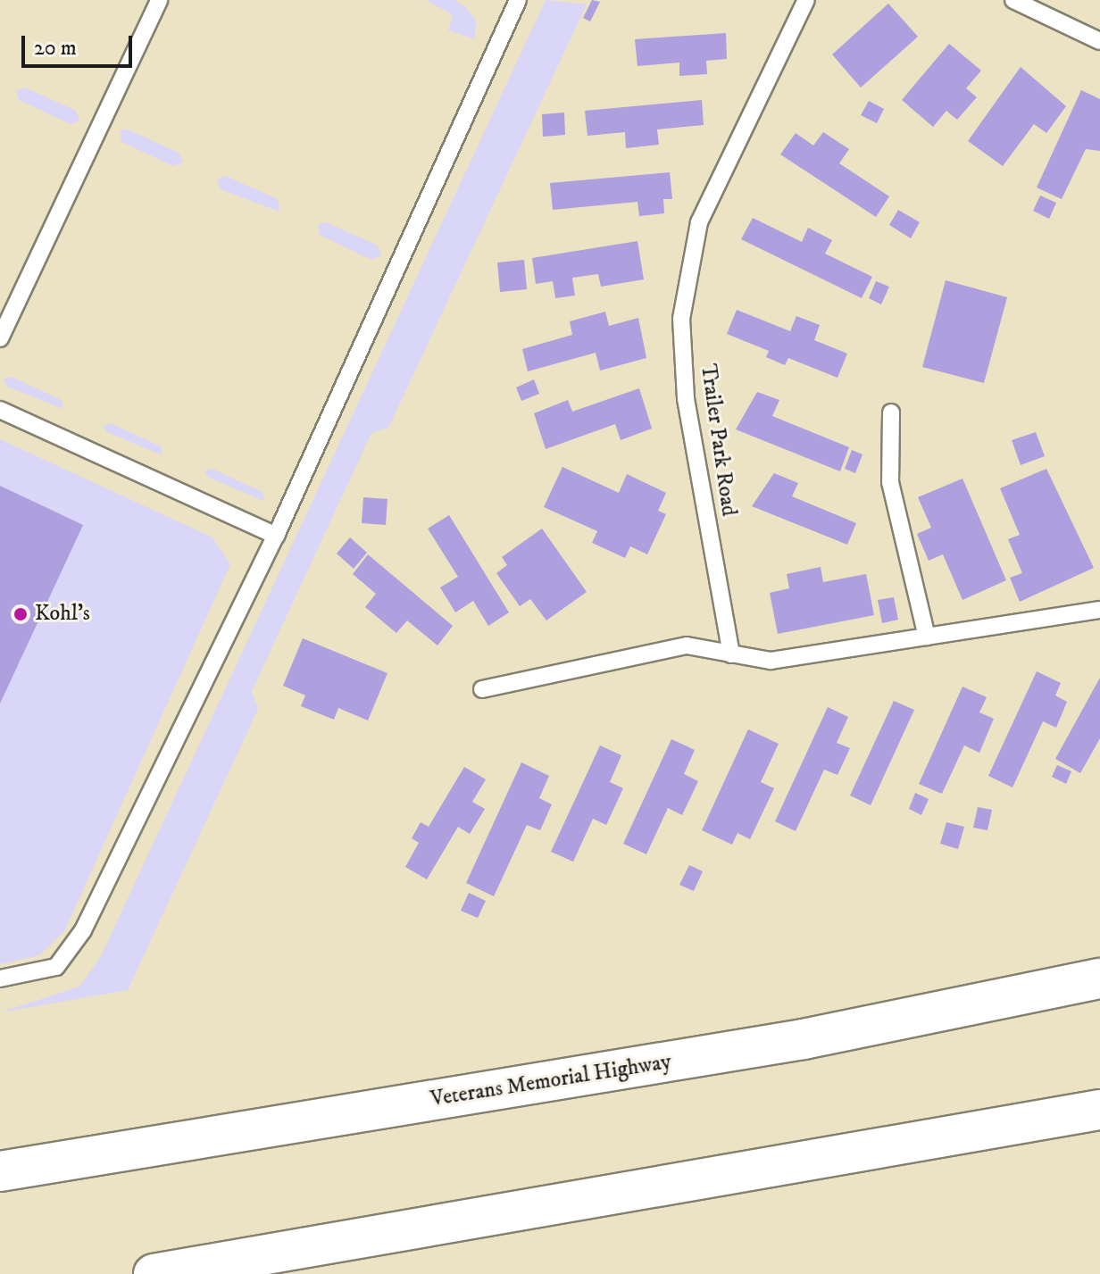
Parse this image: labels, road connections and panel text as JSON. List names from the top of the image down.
{
  "streets": {
    "highway": ["Veterans Memorial Highway"],
    "lane": ["Trailer Park Road"]
  },
  "places": ["Kohl's"],
  "scale_bar": "20 m"
}
